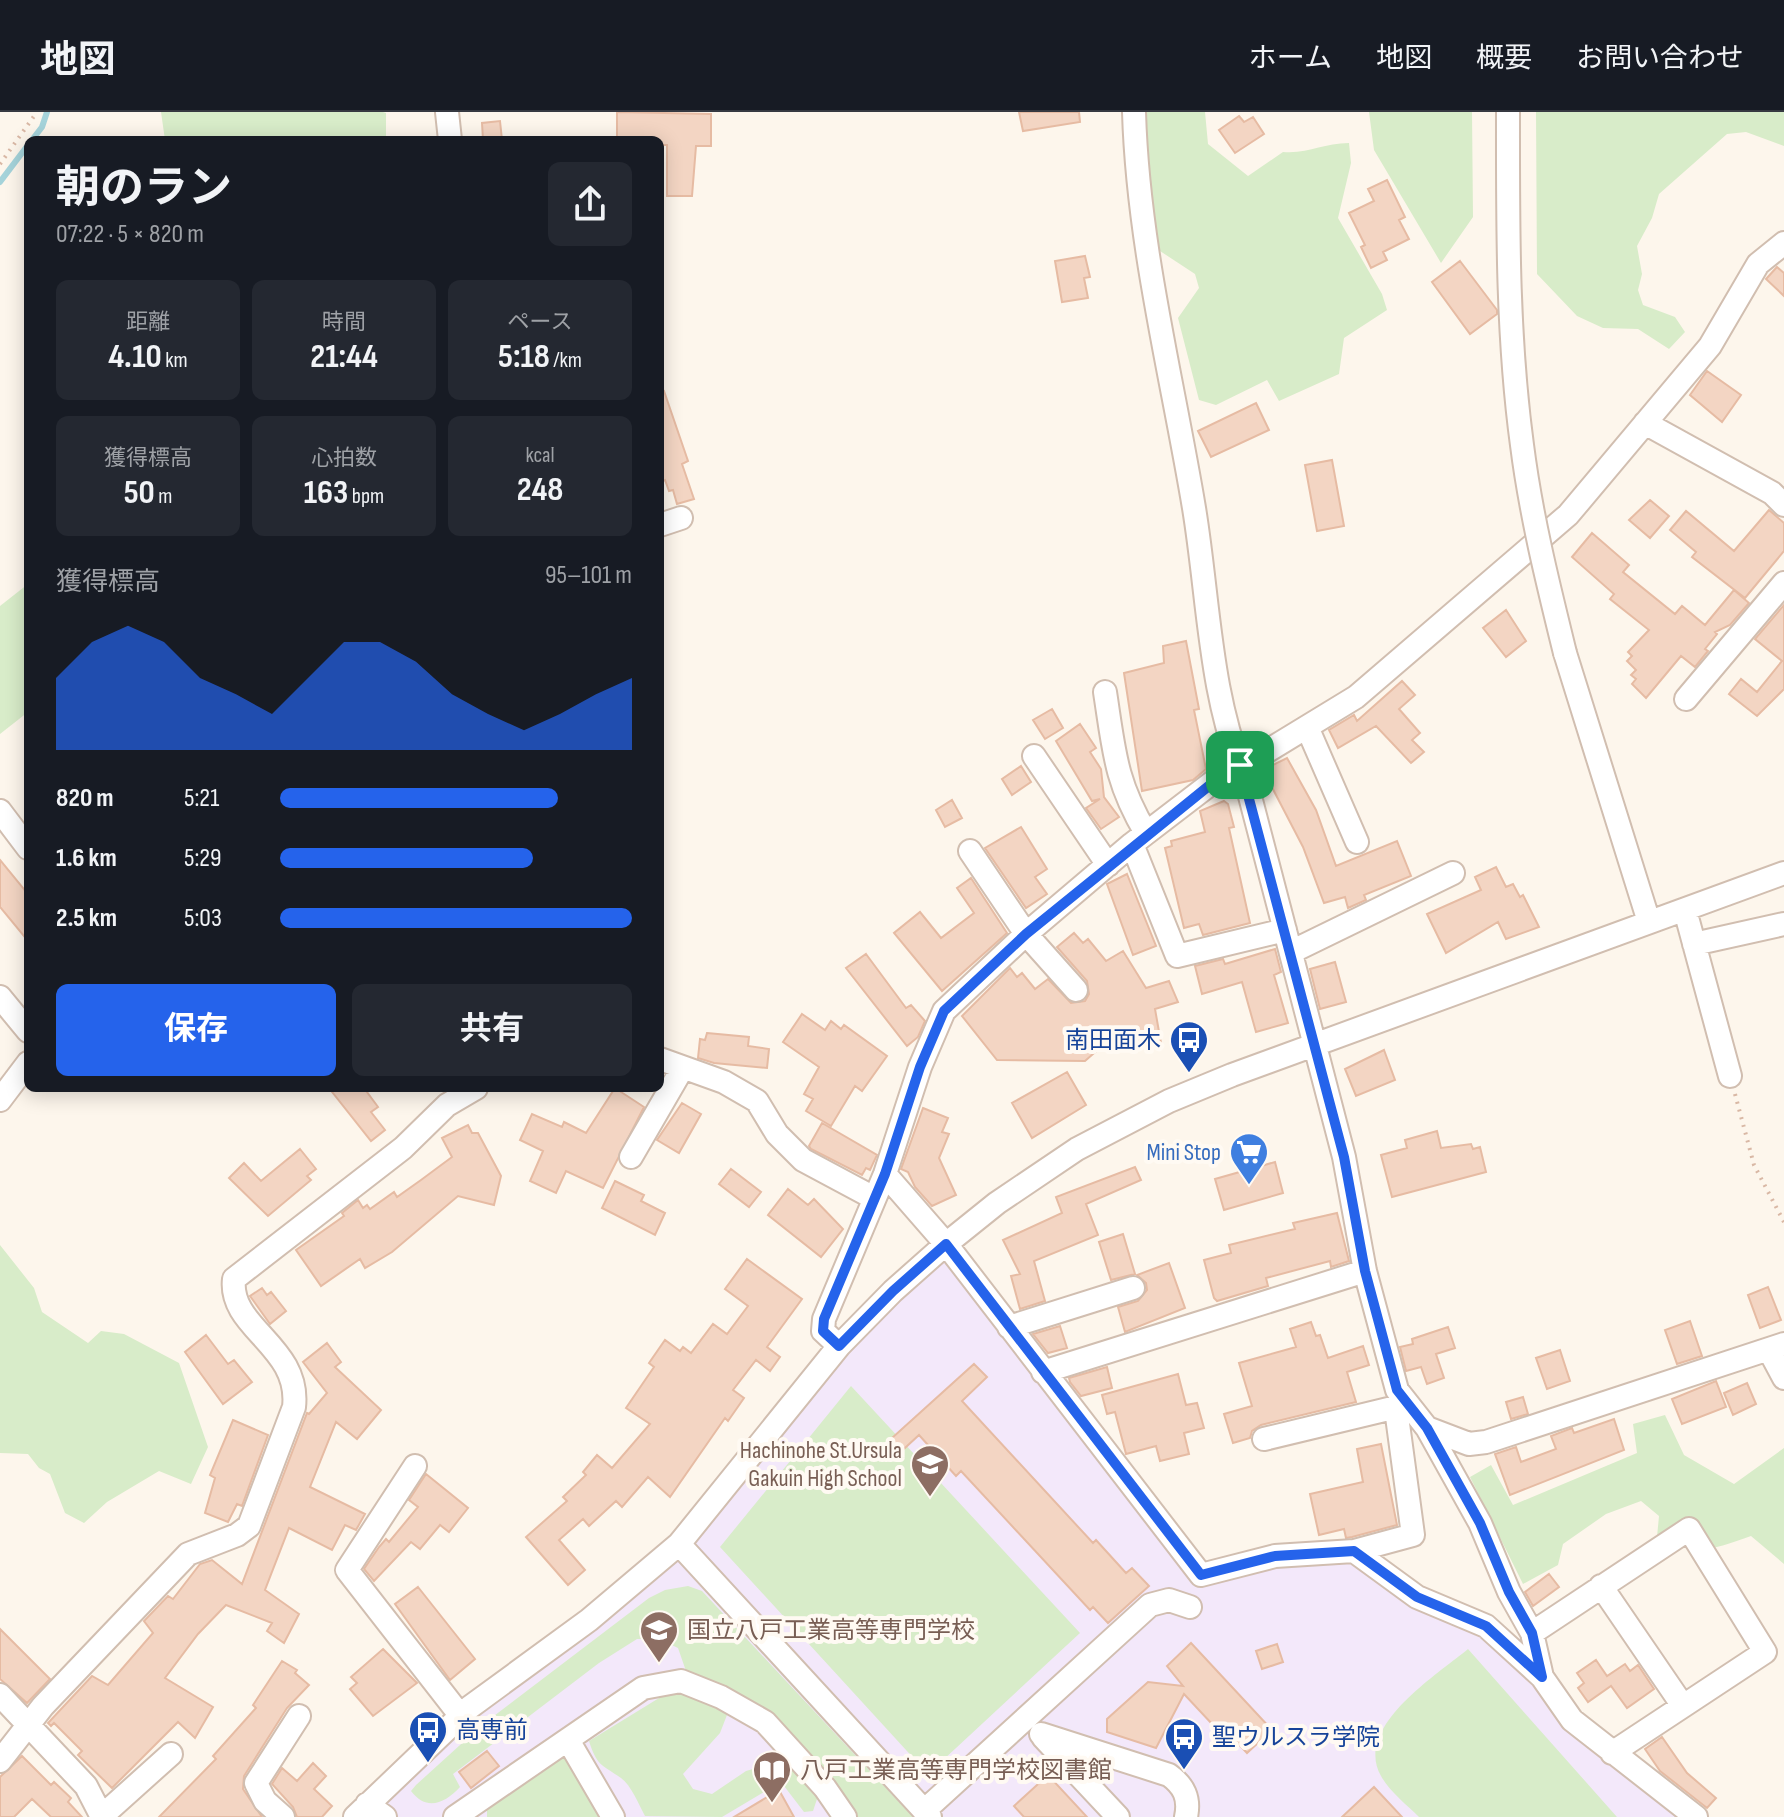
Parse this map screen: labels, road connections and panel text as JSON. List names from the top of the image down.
{
  "places": {
    "bus stop": ["南田面木", "高専前", "聖ウルスラ学院"],
    "supermarket": ["Mini Stop"],
    "school or university": ["Hachinohe St.Ursula Gakuin High School", "国立八戸工業高等専門学校"],
    "library": ["八戸工業高等専門学校図書館"]
  },
  "page": {
    "header": "地図",
    "nav": [
      "ホーム",
      "地図",
      "概要",
      "お問い合わせ"
    ],
    "heading": ["朝のラン", "07:22 · 5 × 820 m"],
    "stats": [
      ["距離", "4.10 km"],
      ["時間", "21:44"],
      ["ペース", "5:18 /km"],
      ["獲得標高", "50 m"],
      ["心拍数", "163 bpm"],
      ["kcal", "248"]
    ],
    "chart": ["獲得標高", "95–101 m"],
    "list": [
      {
        "name": "820 m",
        "note": "5:21"
      },
      {
        "name": "1.6 km",
        "note": "5:29"
      },
      {
        "name": "2.5 km",
        "note": "5:03"
      }
    ],
    "buttons": ["保存", "共有"]
  }
}
